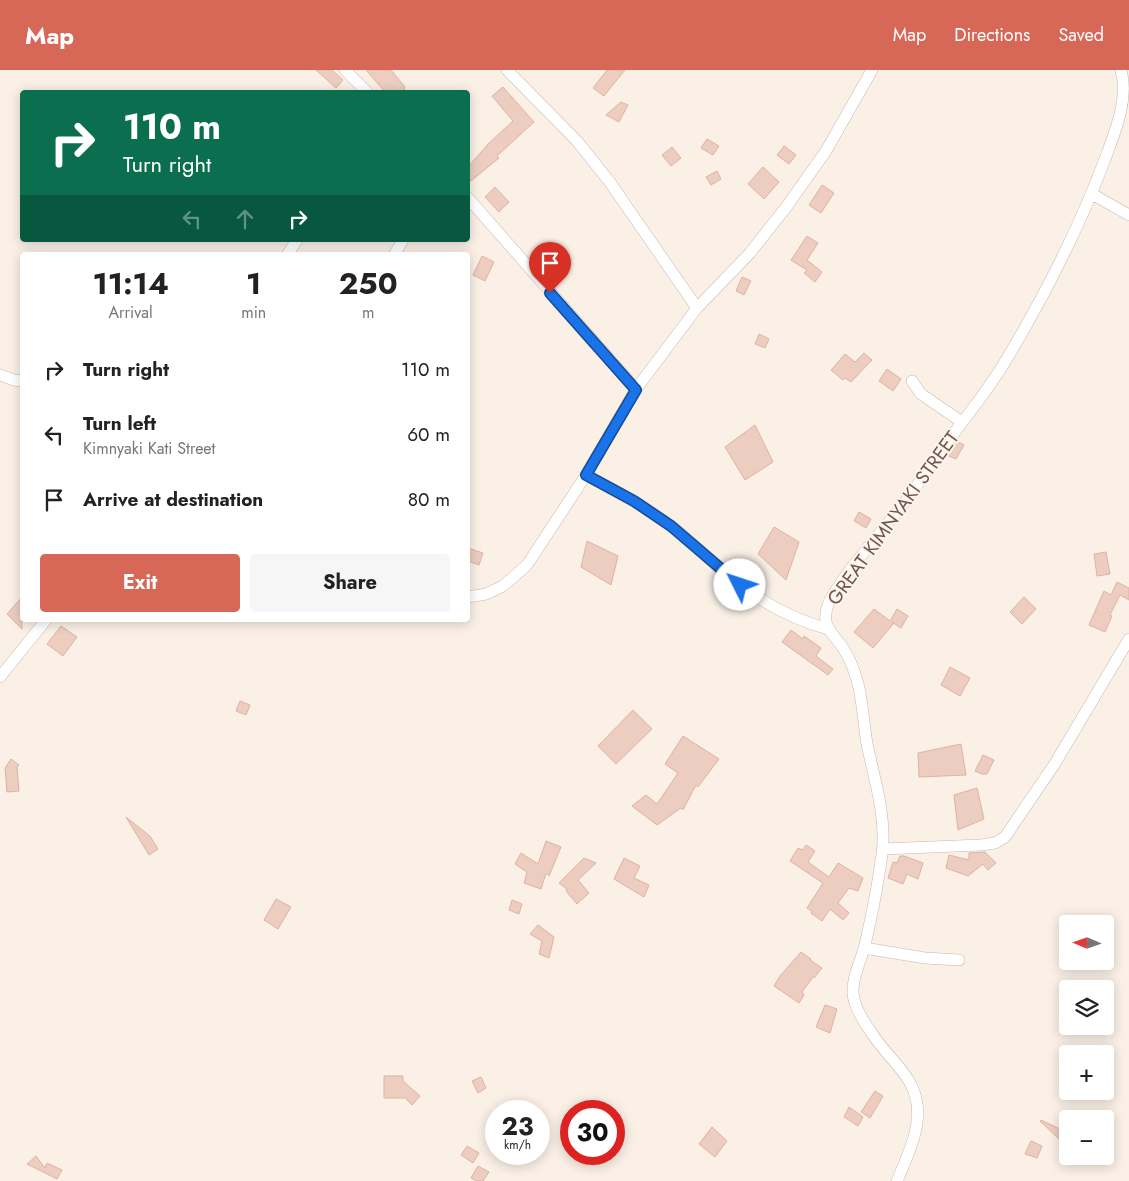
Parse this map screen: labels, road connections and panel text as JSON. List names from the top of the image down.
{
  "streets": {
    "street": ["GREAT KIMNYAKI STREET"]
  },
  "north": "left",
  "page": {
    "header": "Map",
    "nav": ["Map", "Directions", "Saved"],
    "turn": ["110 m", "Turn right"],
    "eta": [
      "11:14",
      "Arrival",
      "1",
      "min",
      "250",
      "m"
    ],
    "list": [
      {
        "name": "Turn right",
        "value": "110 m"
      },
      {
        "name": "Turn left",
        "note": "Kimnyaki Kati Street",
        "value": "60 m"
      },
      {
        "name": "Arrive at destination",
        "value": "80 m"
      }
    ],
    "buttons": ["Exit", "Share"],
    "map_buttons": ["+", "−"],
    "speed": "23 km/h",
    "limit": "30"
  }
}
